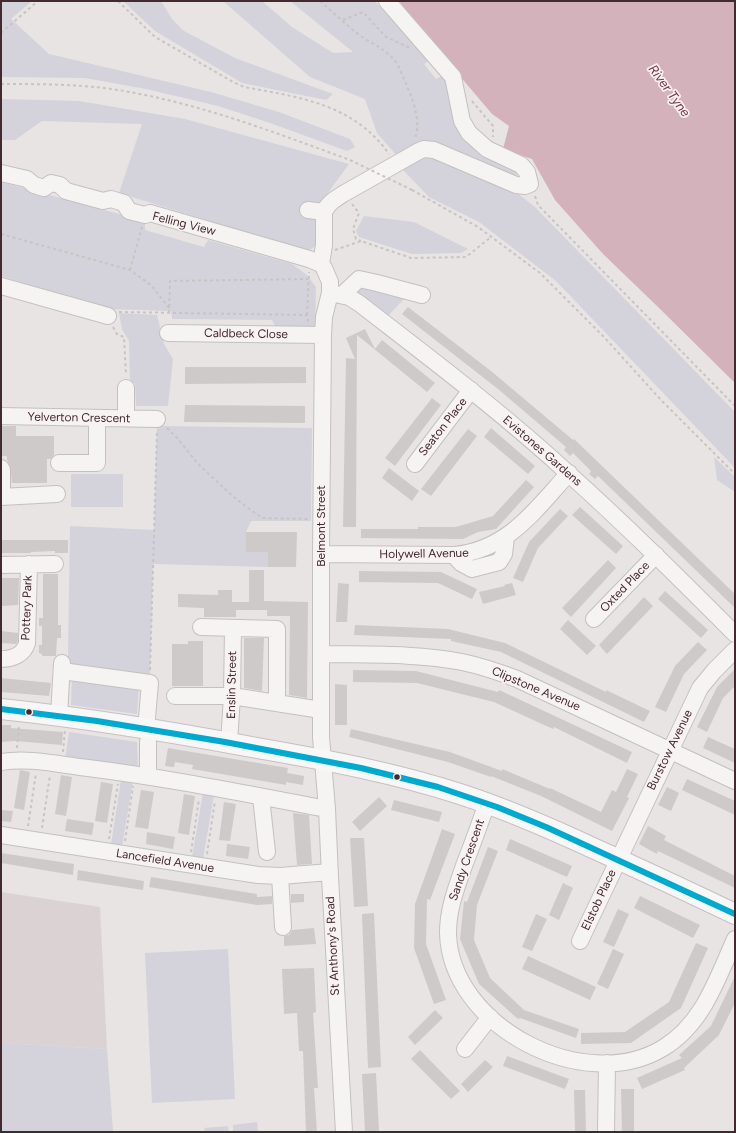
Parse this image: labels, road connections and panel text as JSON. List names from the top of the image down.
{
  "streets": {
    "street": [
      "Felling View",
      "Caldbeck Close",
      "Yelverton Crescent",
      "Seaton Place",
      "Evistones Gardens",
      "Belmont Street",
      "Holywell Avenue",
      "Oxted Place",
      "Pottery Park",
      "Enslin Street",
      "Clipstone Avenue",
      "Burstow Avenue",
      "Sandy Crescent",
      "Lancefield Avenue",
      "Elstob Place",
      "St Anthony's Road"
    ]
  },
  "crossings": [
    ["Caldbeck Close", "Belmont Street"],
    ["Seaton Place", "Evistones Gardens"],
    ["Evistones Gardens", "Belmont Street"],
    ["Evistones Gardens", "Holywell Avenue"],
    ["Evistones Gardens", "Oxted Place"],
    ["Belmont Street", "Holywell Avenue"],
    ["Belmont Street", "Clipstone Avenue"],
    ["Belmont Street", "St Anthony's Road"],
    ["Clipstone Avenue", "Burstow Avenue"],
    ["Burstow Avenue", "Elstob Place"],
    ["Lancefield Avenue", "St Anthony's Road"]
  ],
  "water": ["River Tyne"]
}
